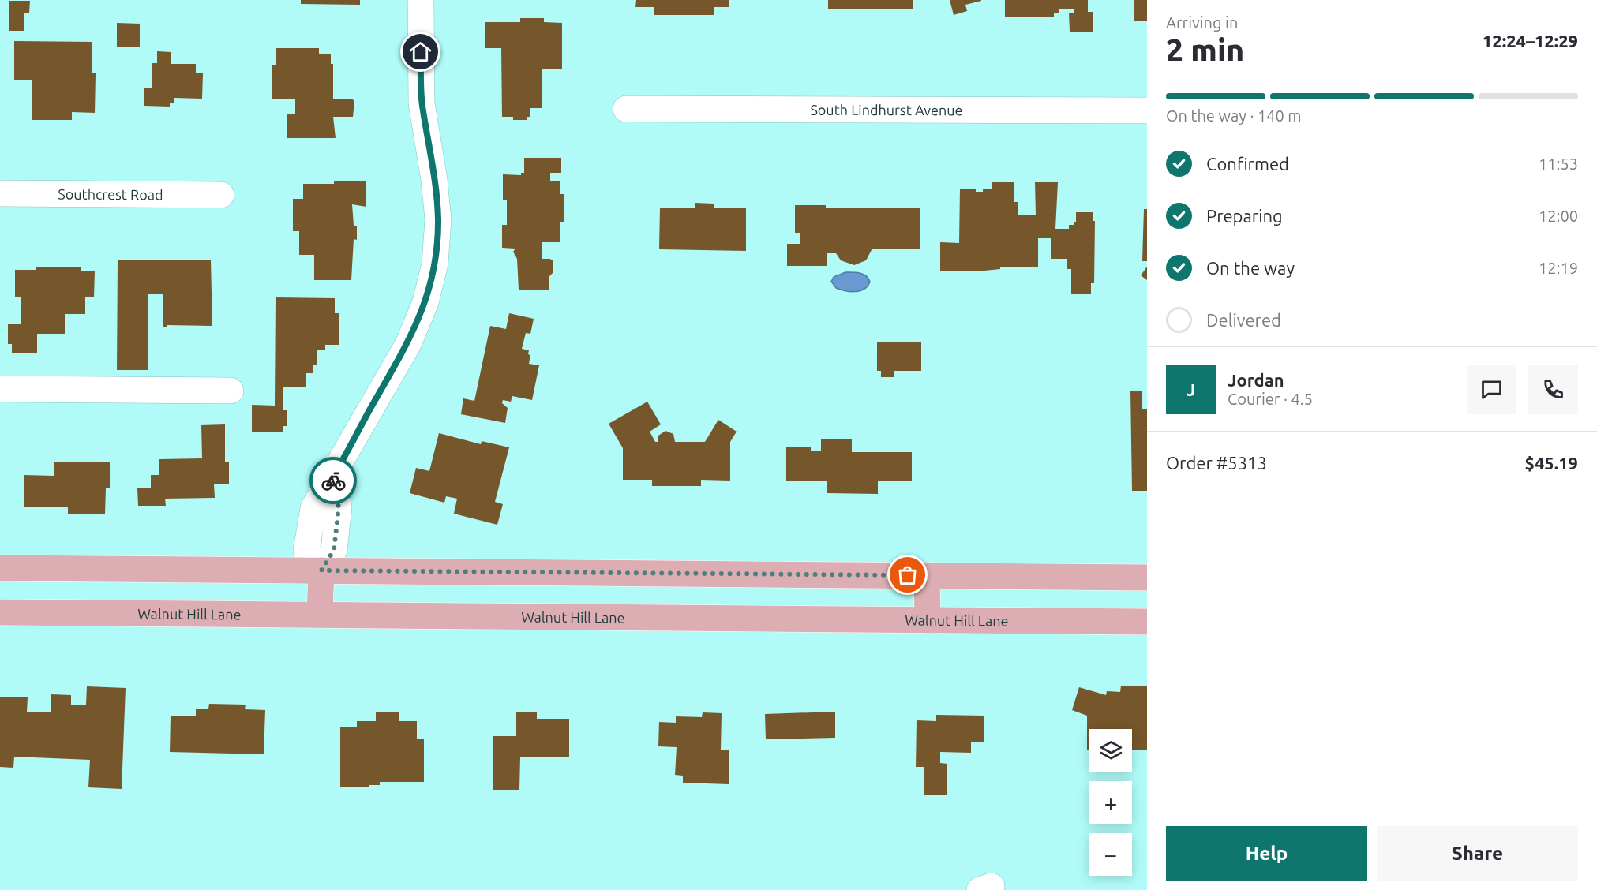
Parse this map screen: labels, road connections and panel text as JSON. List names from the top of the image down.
{
  "streets": {
    "main road": ["Walnut Hill Lane"],
    "street": ["South Lindhurst Avenue", "Southcrest Road"]
  },
  "page": {
    "heading": ["2 min", "Arriving in", "12:24–12:29"],
    "panel": [
      "Jordan",
      "Courier · 4.5",
      "Order #5313",
      "$45.19"
    ],
    "bar": "On the way · 140 m",
    "list": [
      ["Confirmed", "11:53"],
      ["Preparing", "12:00"],
      ["On the way", "12:19"],
      "Delivered"
    ],
    "round": "J",
    "map_buttons": ["+", "−"],
    "buttons": ["Help", "Share"]
  }
}
